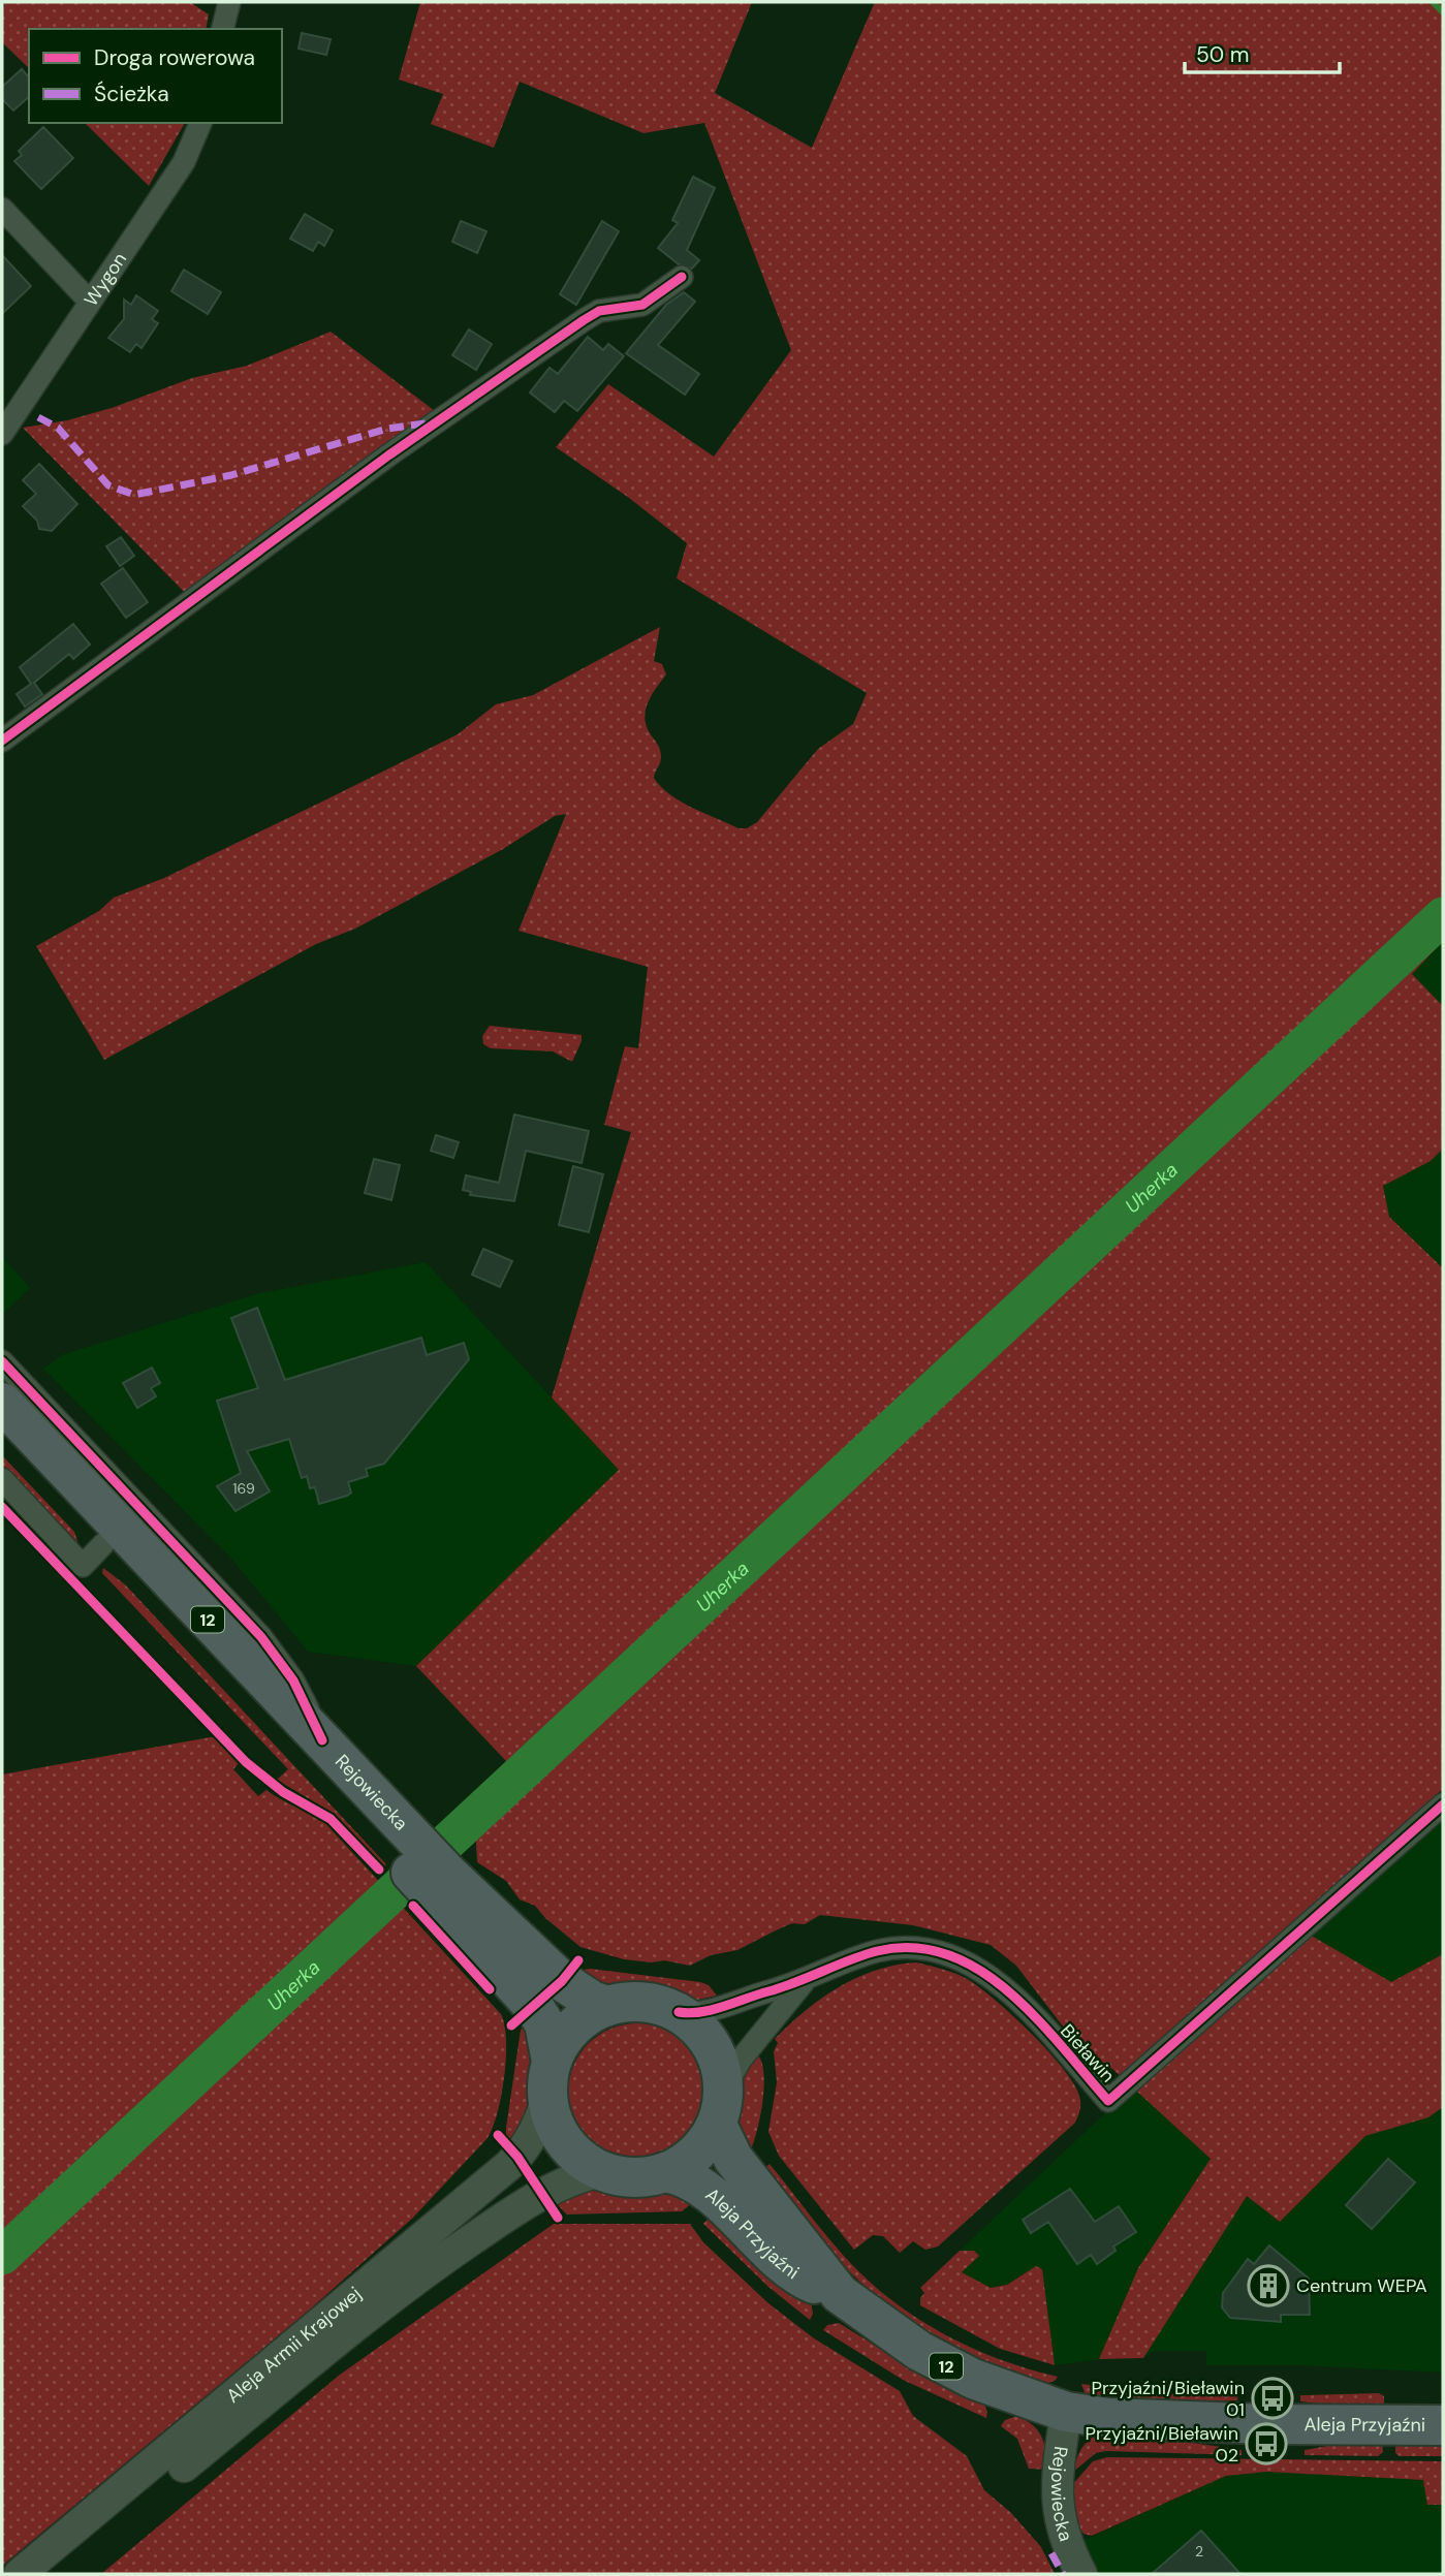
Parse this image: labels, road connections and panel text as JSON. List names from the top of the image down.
{
  "streets": {
    "highway": ["12", "Rejowiecka", "Aleja Przyjaźni"],
    "main road": ["Aleja Armii Krajowej"],
    "street": ["Wygon", "Bieławin"]
  },
  "crossings": [
    ["12", "Rejowiecka"],
    ["12", "Bieławin"],
    ["12", "Aleja Przyjaźni"],
    ["12", "Aleja Armii Krajowej"],
    ["Rejowiecka", "Bieławin"],
    ["Rejowiecka", "Aleja Przyjaźni"],
    ["Rejowiecka", "Aleja Armii Krajowej"],
    ["Bieławin", "Aleja Przyjaźni"],
    ["Bieławin", "Aleja Armii Krajowej"],
    ["Aleja Przyjaźni", "Aleja Armii Krajowej"]
  ],
  "water": ["Uherka"],
  "places": {
    "building": ["Centrum WEPA"],
    "bus stop": ["Przyjaźni/Bieławin 01", "Przyjaźni/Bieławin 02"]
  },
  "house_numbers": ["169", "2"],
  "legend": ["Droga rowerowa", "Ścieżka"],
  "scale_bar": "50 m"
}
